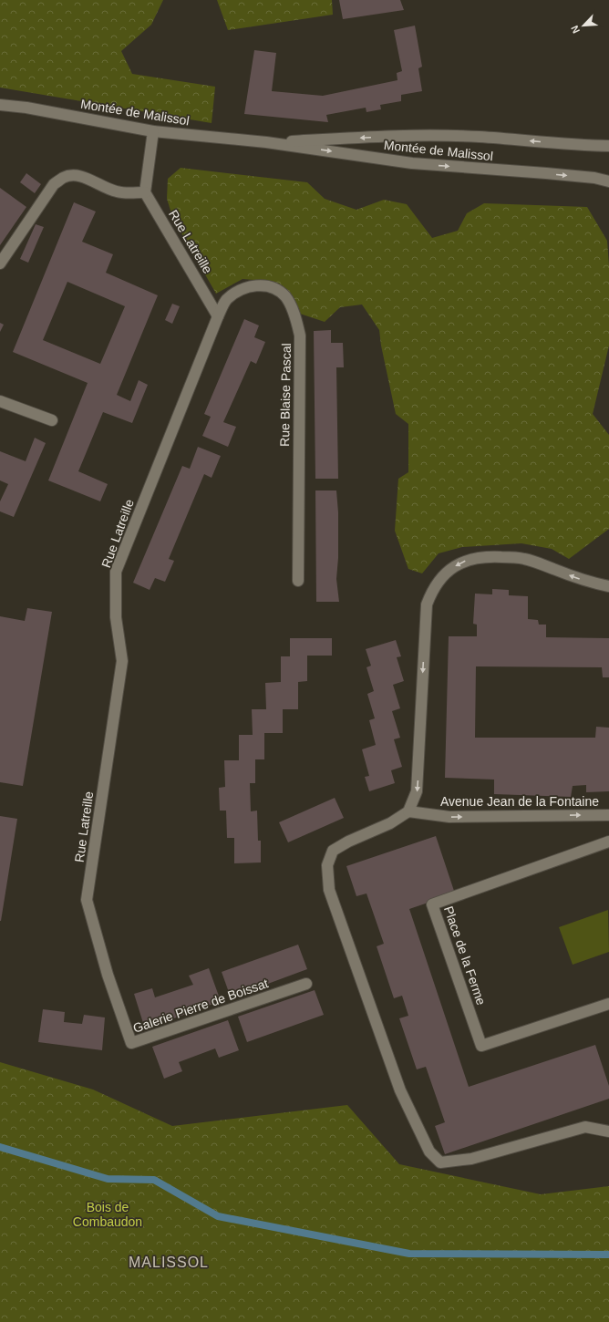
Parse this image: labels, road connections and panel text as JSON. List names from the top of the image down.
{
  "streets": {
    "street": [
      "Montée de Malissol",
      "Rue Latreille",
      "Rue Blaise Pascal",
      "Avenue Jean de la Fontaine",
      "Place de la Ferme",
      "Galerie Pierre de Boissat"
    ]
  },
  "crossings": [
    ["Rue Latreille", "Rue Blaise Pascal"],
    ["Rue Latreille", "Galerie Pierre de Boissat"]
  ],
  "one_way": ["Avenue Jean de la Fontaine"],
  "districts": ["MALISSOL"],
  "parks": ["Bois de Combaudon"],
  "north": "bottom left"
}
